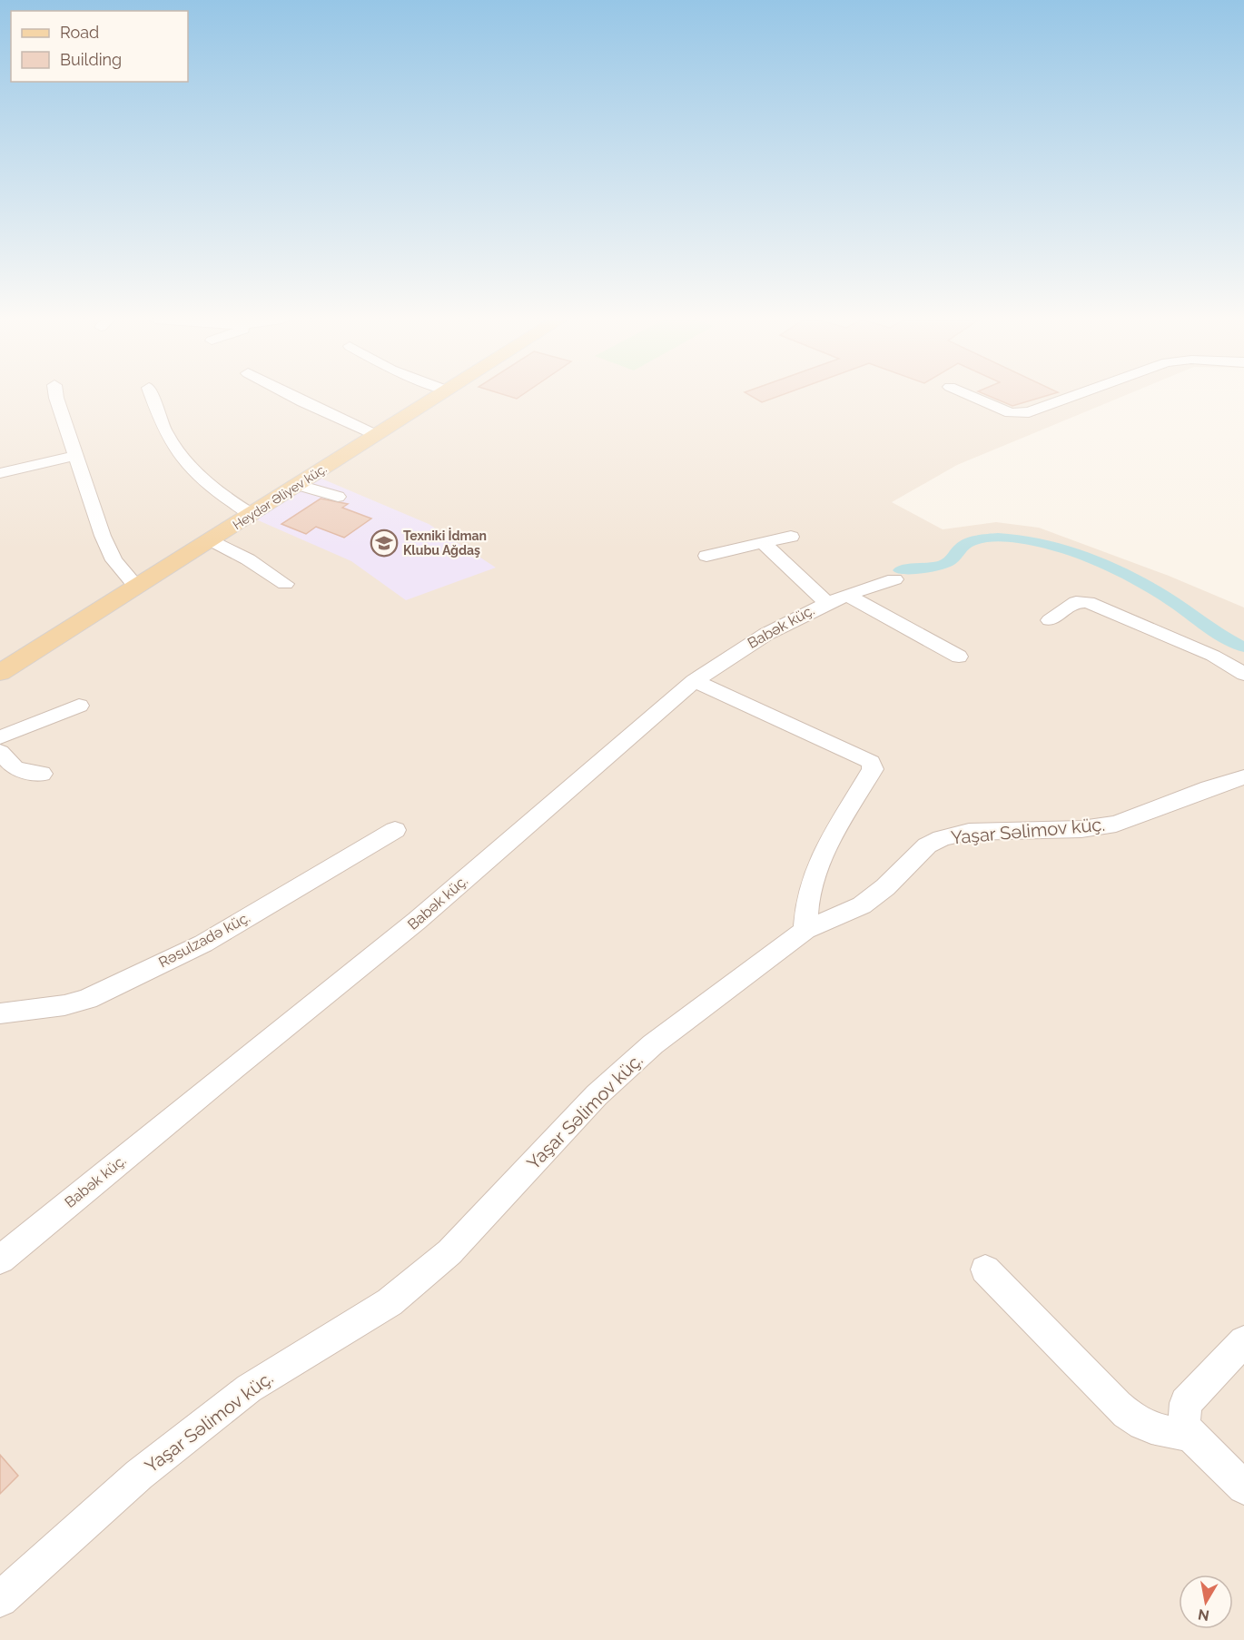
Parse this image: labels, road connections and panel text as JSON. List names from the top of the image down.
{
  "streets": {
    "main road": ["Heydər Əliyev küç."],
    "street": ["Babək küç.", "Yaşar Səlimov küç.", "Rəsulzadə küç."]
  },
  "places": {
    "school or university": ["Texniki İdman Klubu Ağdaş"]
  },
  "legend": ["Road", "Building"],
  "north": "bottom"
}
